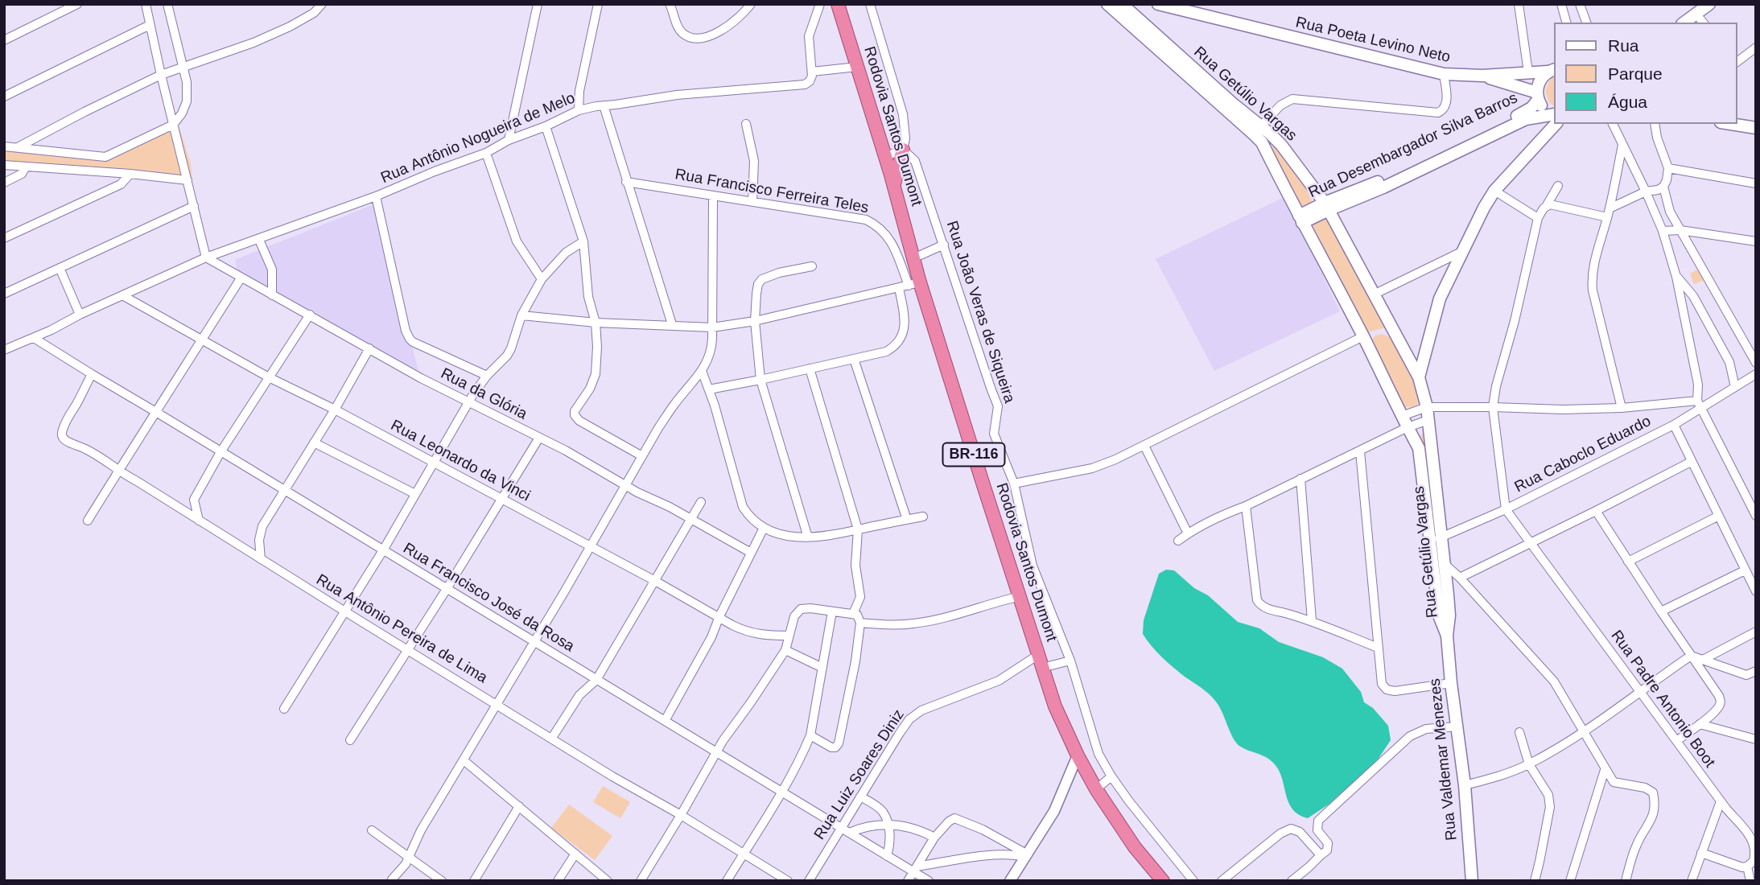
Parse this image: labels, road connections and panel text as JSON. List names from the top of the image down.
{
  "streets": {
    "highway": ["Rodovia Santos Dumont", "BR-116"],
    "main road": [
      "Rua Poeta Levino Neto",
      "Rua Getúlio Vargas",
      "Rua Desembargador Silva Barros",
      "Rua Valdemar Menezes"
    ],
    "street": [
      "Rua Antônio Nogueira de Melo",
      "Rua Francisco Ferreira Teles",
      "Rua João Veras de Siqueira",
      "Rua da Glória",
      "Rua Caboclo Eduardo",
      "Rua Leonardo da Vinci",
      "Rua Francisco José da Rosa",
      "Rua Antônio Pereira de Lima",
      "Rua Padre Antonio Boot",
      "Rua Luiz Soares Diniz"
    ]
  },
  "crossings": [
    ["Rua Poeta Levino Neto", "Rua Desembargador Silva Barros"],
    ["Rua Getúlio Vargas", "Rua Desembargador Silva Barros"],
    ["Rua Getúlio Vargas", "Rua Caboclo Eduardo"],
    ["Rua Getúlio Vargas", "Rua Valdemar Menezes"],
    ["Rodovia Santos Dumont", "Rua Francisco Ferreira Teles"],
    ["Rodovia Santos Dumont", "Rua Luiz Soares Diniz"],
    ["Rua Antônio Nogueira de Melo", "Rua da Glória"],
    ["Rua Antônio Nogueira de Melo", "Rua Leonardo da Vinci"],
    ["Rua Antônio Nogueira de Melo", "Rua Francisco José da Rosa"],
    ["Rua João Veras de Siqueira", "Rua Luiz Soares Diniz"],
    ["Rua Caboclo Eduardo", "Rua Padre Antonio Boot"],
    ["Rua Francisco José da Rosa", "Rua Antônio Pereira de Lima"],
    ["Rua Francisco José da Rosa", "Rua Luiz Soares Diniz"]
  ],
  "legend": ["Rua", "Parque", "Água"]
}
